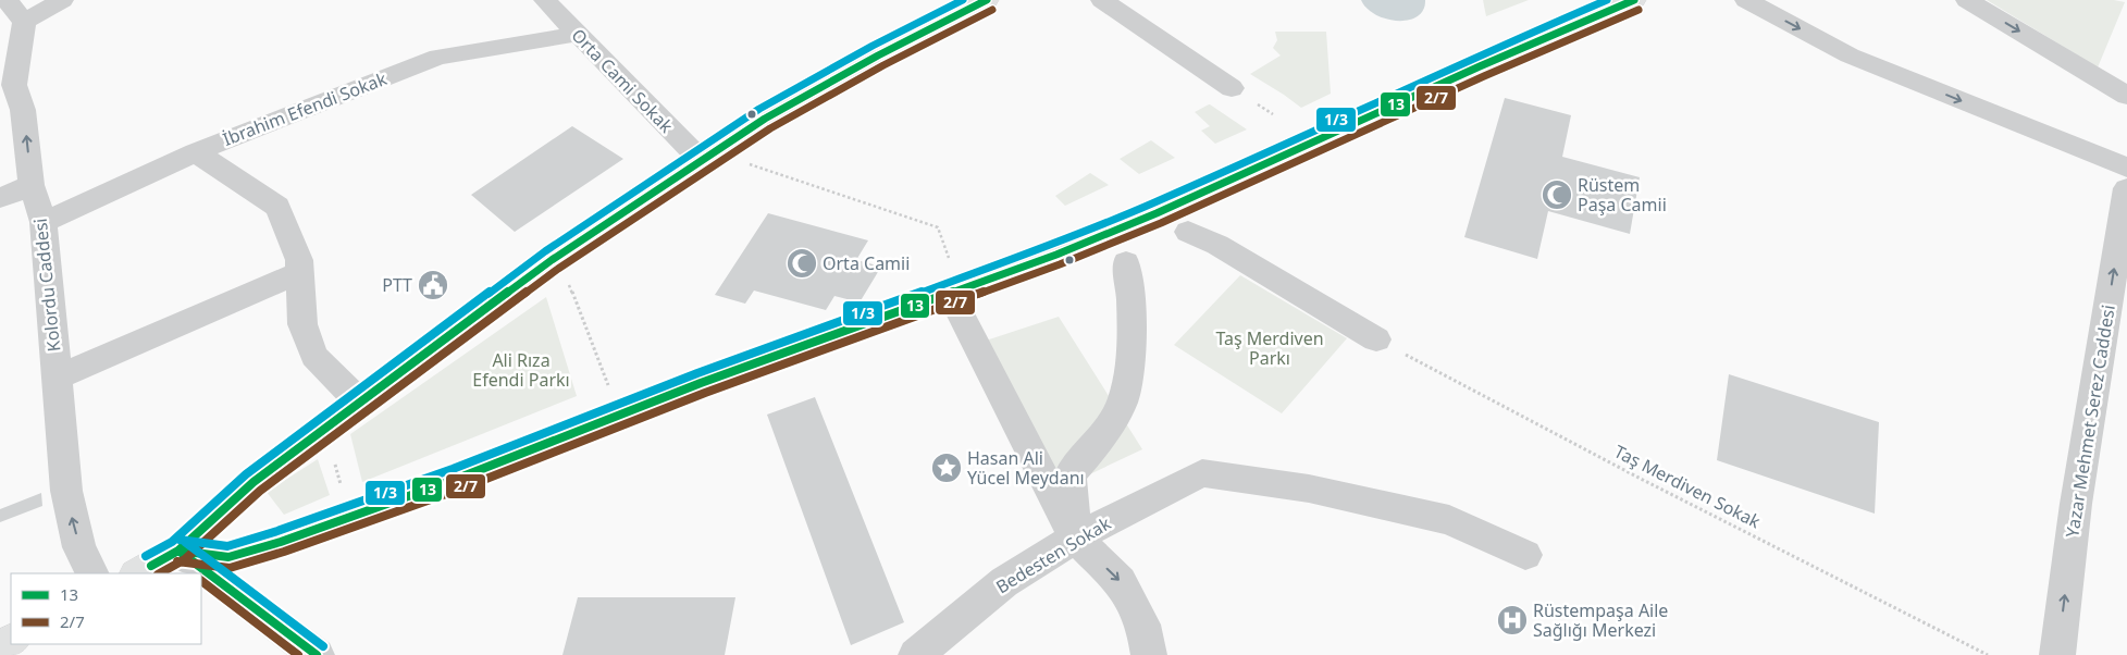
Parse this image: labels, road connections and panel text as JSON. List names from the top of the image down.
{
  "streets": {
    "street": [
      "Orta Cami Sokak",
      "İbrahim Efendi Sokak",
      "Kolordu Caddesi",
      "Yazar Mehmet Serez Caddesi",
      "Bedesten Sokak"
    ],
    "path": ["Taş Merdiven Sokak"]
  },
  "crossings": [
    ["Orta Cami Sokak", "İbrahim Efendi Sokak"],
    ["İbrahim Efendi Sokak", "Kolordu Caddesi"]
  ],
  "one_way": ["Kolordu Caddesi", "Yazar Mehmet Serez Caddesi"],
  "parks": ["Taş Merdiven Parkı", "Ali Rıza Efendi Parkı"],
  "places": {
    "mosque": ["Rüstem Paşa Camii", "Orta Camii"],
    "public building": ["PTT"],
    "place": ["Hasan Ali Yücel Meydanı"],
    "hospital": ["Rüstempaşa Aile Sağlığı Merkezi"]
  },
  "lines": ["transit line 13", "transit line 1/3", "transit line 2/7"],
  "legend": ["13", "2/7"]
}
